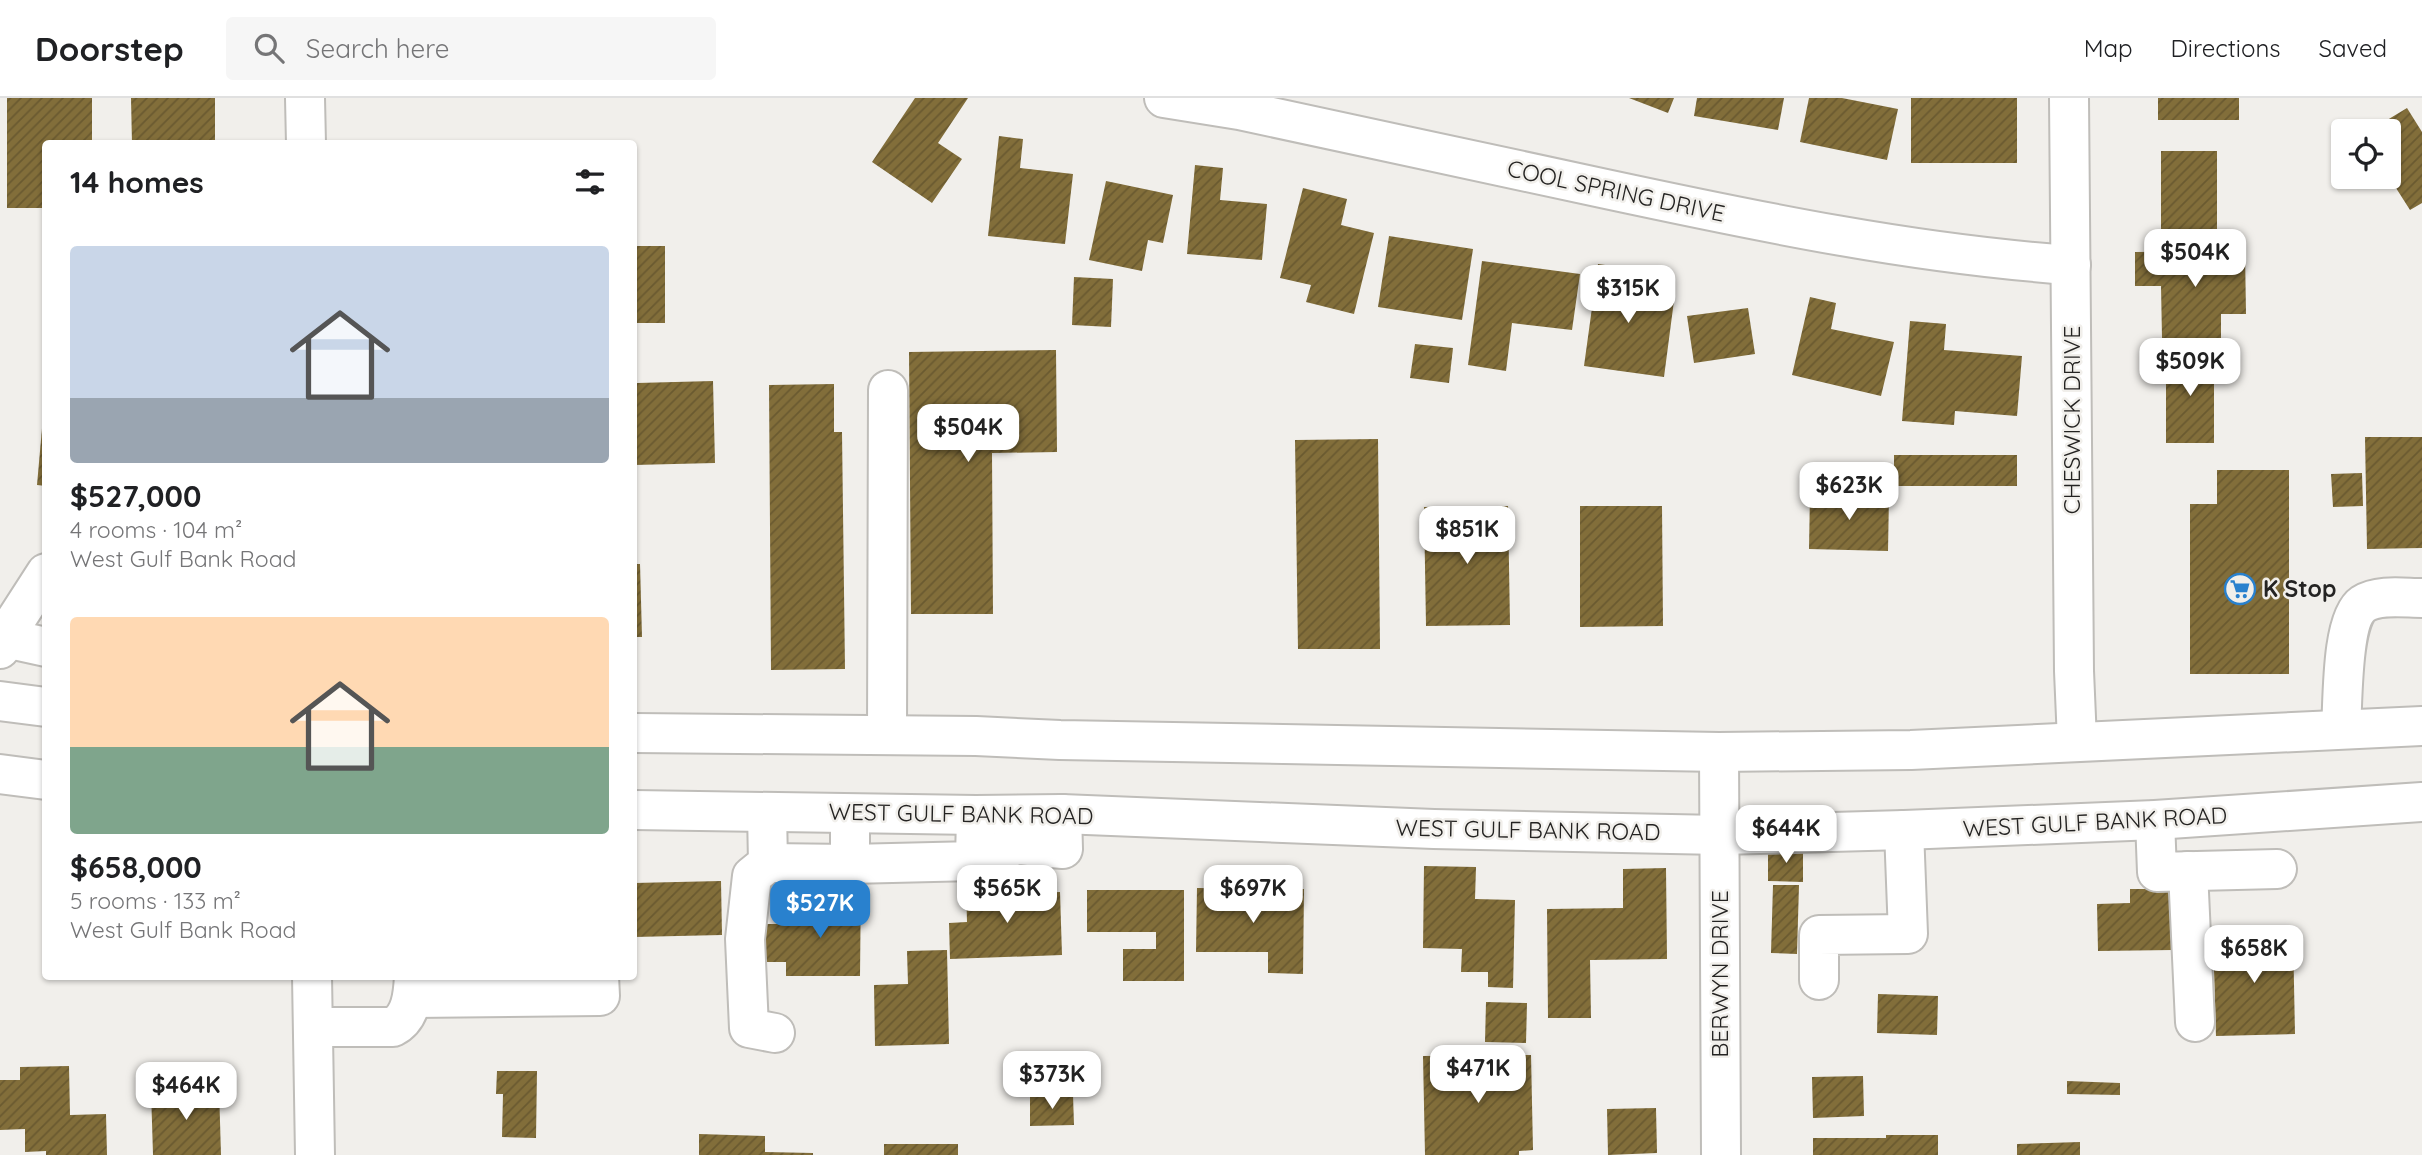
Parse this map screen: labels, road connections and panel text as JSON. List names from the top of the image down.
{
  "streets": {
    "main road": [
      "COOL SPRING DRIVE",
      "CHESWICK DRIVE",
      "WEST GULF BANK ROAD",
      "BERWYN DRIVE"
    ]
  },
  "crossings": [
    ["COOL SPRING DRIVE", "CHESWICK DRIVE"],
    ["WEST GULF BANK ROAD", "BERWYN DRIVE"]
  ],
  "places": {
    "supermarket": ["K Stop"]
  },
  "page": {
    "header": "Doorstep",
    "search": "Search here",
    "nav": ["Map", "Directions", "Saved"],
    "heading": "14 homes",
    "list": [
      {
        "name": "$527,000",
        "note": "4 rooms · 104 m² · West Gulf Bank Road"
      },
      {
        "name": "$658,000",
        "note": "5 rooms · 133 m² · West Gulf Bank Road"
      }
    ],
    "price": [
      "$504K",
      "$315K",
      "$509K",
      "$504K",
      "$623K",
      "$851K",
      "$644K",
      "$565K",
      "$697K",
      "$527K",
      "$658K",
      "$471K",
      "$373K",
      "$464K"
    ]
  }
}
